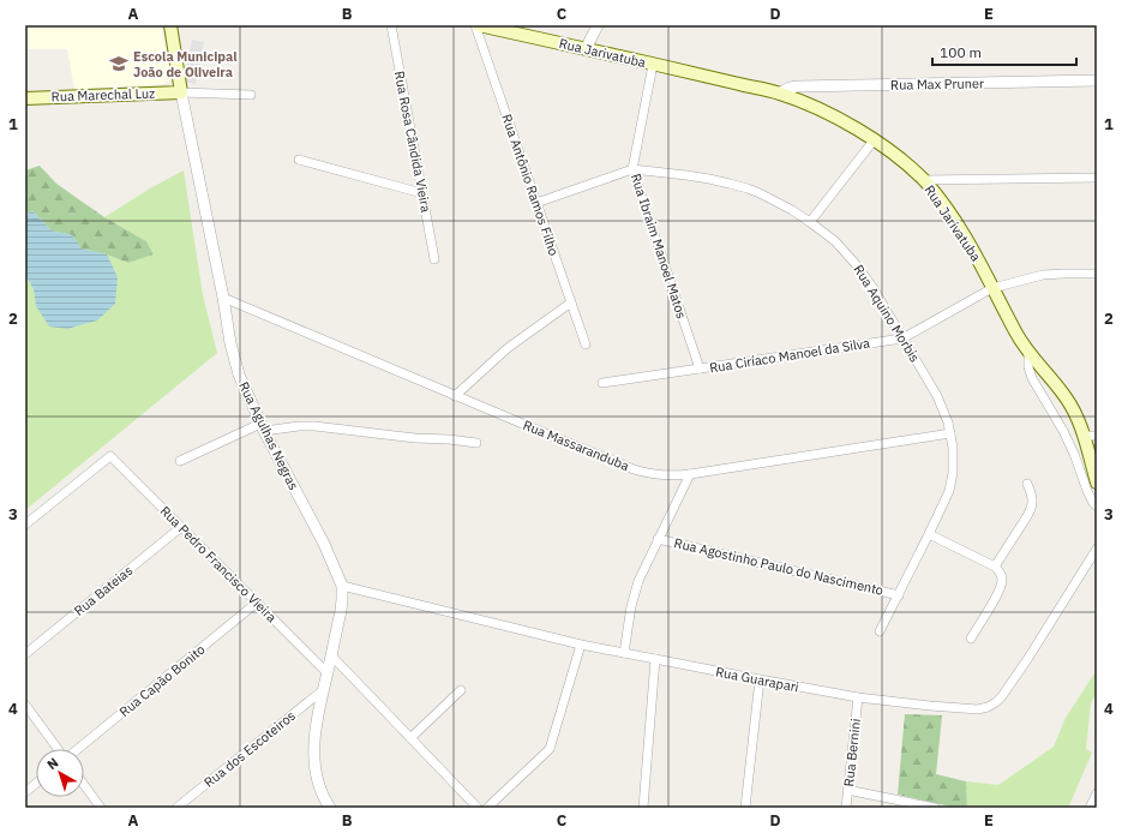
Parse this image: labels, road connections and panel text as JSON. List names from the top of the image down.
{
  "streets": {
    "main road": ["Rua Jarivatuba", "Rua Marechal Luz", "Rua Agulhas Negras"],
    "street": [
      "Rua Max Pruner",
      "Rua Rosa Cândida Vieira",
      "Rua Antônio Ramos Filho",
      "Rua Ibraim Manoel Matos",
      "Rua Aquino Morbis",
      "Rua Ciríaco Manoel da Silva",
      "Rua Massaranduba",
      "Rua Pedro Francisco Vieira",
      "Rua Agostinho Paulo do Nascimento",
      "Rua Bateias",
      "Rua Guarapari",
      "Rua Capão Bonito",
      "Rua dos Escoteiros",
      "Rua Bernini"
    ]
  },
  "crossings": [
    ["Rua Jarivatuba", "Rua Max Pruner"],
    ["Rua Jarivatuba", "Rua Antônio Ramos Filho"],
    ["Rua Jarivatuba", "Rua Ibraim Manoel Matos"],
    ["Rua Jarivatuba", "Rua Ciríaco Manoel da Silva"],
    ["Rua Marechal Luz", "Rua Agulhas Negras"],
    ["Rua Antônio Ramos Filho", "Rua Aquino Morbis"],
    ["Rua Ibraim Manoel Matos", "Rua Aquino Morbis"],
    ["Rua Ibraim Manoel Matos", "Rua Ciríaco Manoel da Silva"],
    ["Rua Aquino Morbis", "Rua Ciríaco Manoel da Silva"],
    ["Rua Aquino Morbis", "Rua Massaranduba"],
    ["Rua Aquino Morbis", "Rua Agostinho Paulo do Nascimento"],
    ["Rua Agulhas Negras", "Rua Massaranduba"],
    ["Rua Agulhas Negras", "Rua Pedro Francisco Vieira"],
    ["Rua Agulhas Negras", "Rua Guarapari"],
    ["Rua Agulhas Negras", "Rua dos Escoteiros"],
    ["Rua Pedro Francisco Vieira", "Rua Bateias"],
    ["Rua Pedro Francisco Vieira", "Rua Capão Bonito"],
    ["Rua Guarapari", "Rua Bernini"]
  ],
  "places": {
    "school or university": ["Escola Municipal João de Oliveira"]
  },
  "scale_bar": "100 m",
  "north": "top left",
  "grid": {
    "columns": [
      "A",
      "B",
      "C",
      "D",
      "E"
    ],
    "rows": [
      "1",
      "2",
      "3",
      "4"
    ]
  }
}
